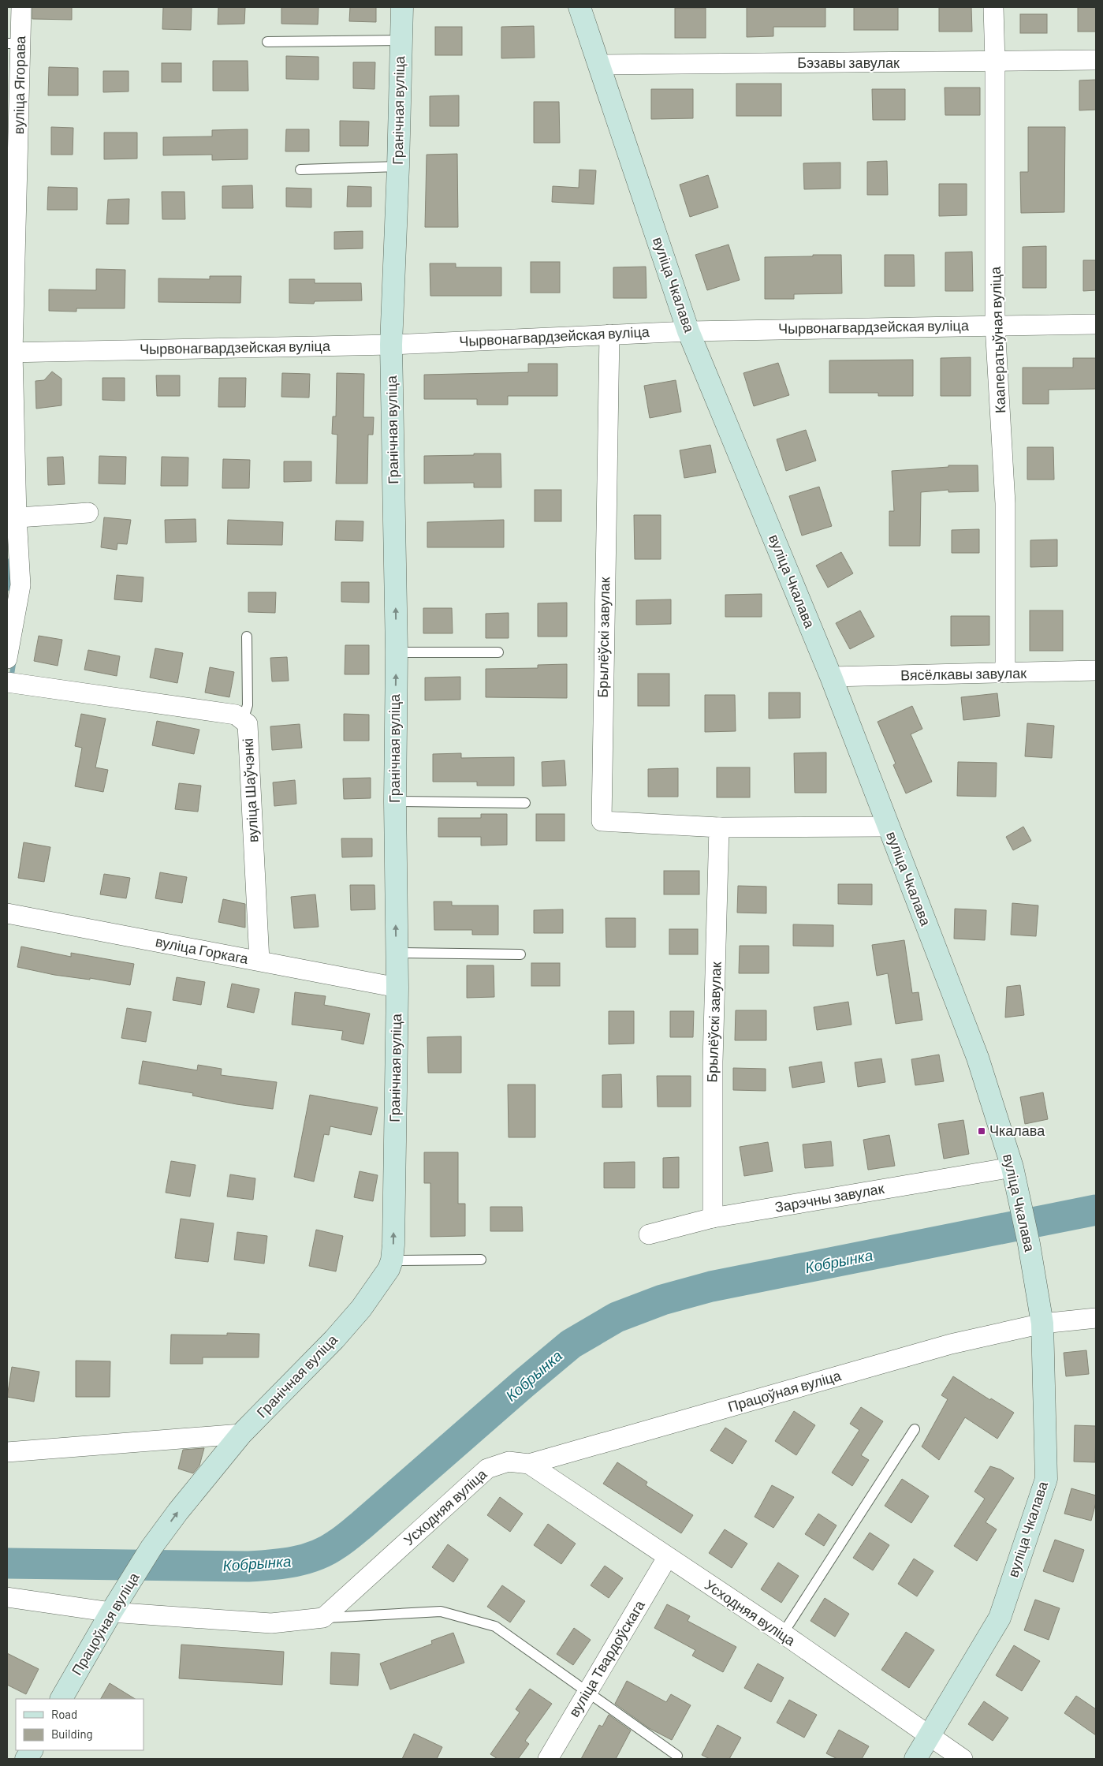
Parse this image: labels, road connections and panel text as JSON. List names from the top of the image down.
{
  "streets": {
    "main road": ["Гранічная вуліца", "вуліца Чкалава", "Працоўная вуліца"],
    "street": [
      "Бэзавы завулак",
      "вуліца Ягорава",
      "Чырвонагвардзейская вуліца",
      "Кааператыўная вуліца",
      "Брылёўскі завулак",
      "Вясёлкавы завулак",
      "вуліца Шаўчэнкі",
      "вуліца Горкага",
      "Зарэчны завулак",
      "Усходняя вуліца",
      "вуліца Твардоўскага"
    ]
  },
  "crossings": [
    ["Бэзавы завулак", "вуліца Чкалава"],
    ["Бэзавы завулак", "Кааператыўная вуліца"],
    ["вуліца Ягорава", "Чырвонагвардзейская вуліца"],
    ["Гранічная вуліца", "Чырвонагвардзейская вуліца"],
    ["Гранічная вуліца", "вуліца Горкага"],
    ["Гранічная вуліца", "Працоўная вуліца"],
    ["вуліца Чкалава", "Чырвонагвардзейская вуліца"],
    ["вуліца Чкалава", "Брылёўскі завулак"],
    ["вуліца Чкалава", "Вясёлкавы завулак"],
    ["вуліца Чкалава", "Зарэчны завулак"],
    ["вуліца Чкалава", "Працоўная вуліца"],
    ["вуліца Чкалава", "Усходняя вуліца"],
    ["Чырвонагвардзейская вуліца", "Кааператыўная вуліца"],
    ["Чырвонагвардзейская вуліца", "Брылёўскі завулак"],
    ["Кааператыўная вуліца", "Вясёлкавы завулак"],
    ["Брылёўскі завулак", "Зарэчны завулак"],
    ["вуліца Шаўчэнкі", "вуліца Горкага"],
    ["Працоўная вуліца", "Усходняя вуліца"],
    ["Усходняя вуліца", "вуліца Твардоўскага"]
  ],
  "one_way": ["Гранічная вуліца"],
  "water": ["Кобрынка"],
  "places": {
    "transit": ["Чкалава"]
  },
  "legend": ["Road", "Building"]
}
